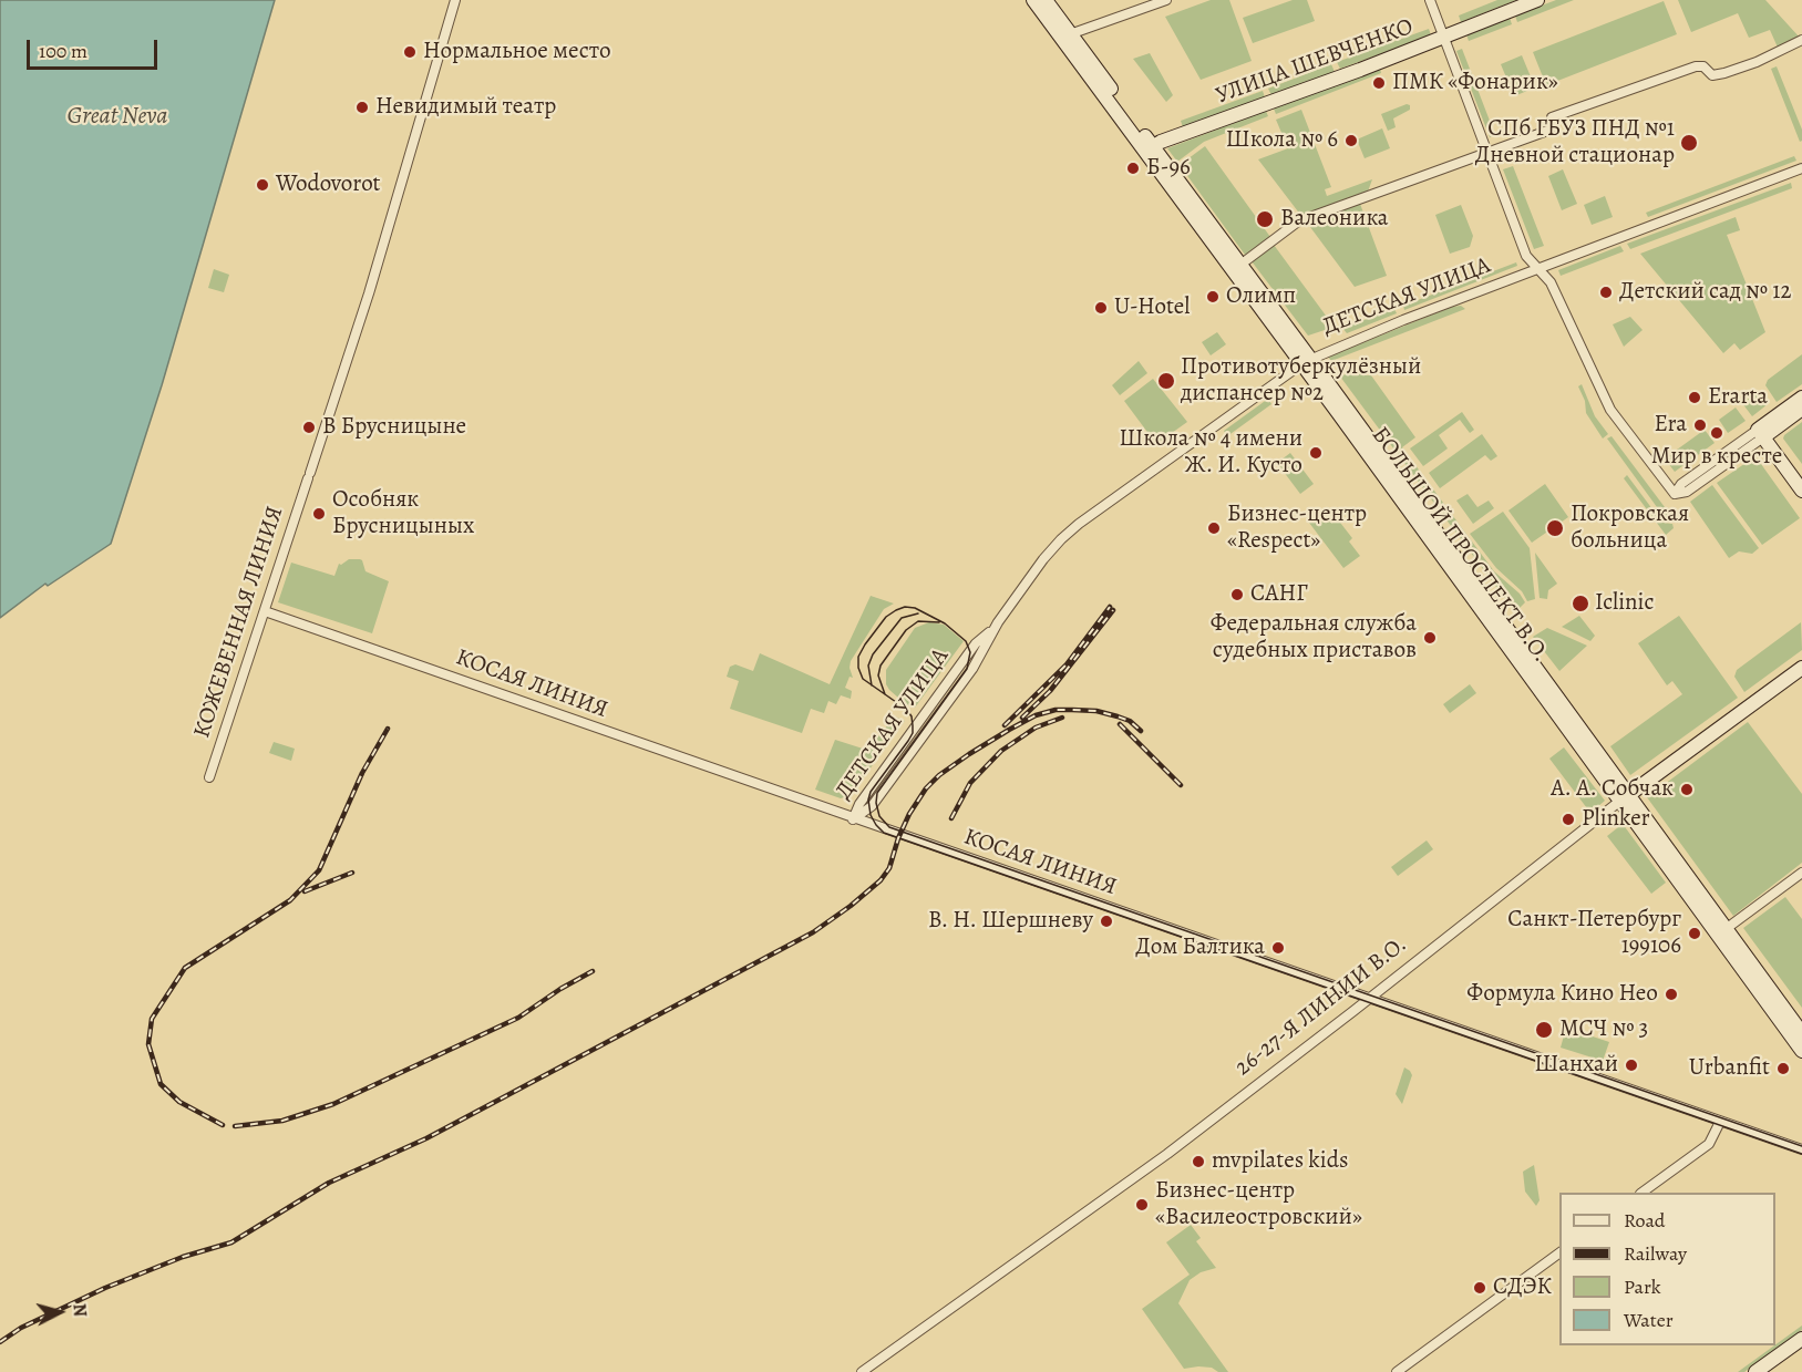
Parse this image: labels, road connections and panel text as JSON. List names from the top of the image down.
{
  "streets": {
    "main road": ["УЛИЦА ШЕВЧЕНКО", "БОЛЬШОЙ ПРОСПЕКТ В.О.", "26-27-Я ЛИНИИ В.О."],
    "street": ["ДЕТСКАЯ УЛИЦА", "КОЖЕВЕННАЯ ЛИНИЯ", "КОСАЯ ЛИНИЯ"]
  },
  "crossings": [
    ["УЛИЦА ШЕВЧЕНКО", "БОЛЬШОЙ ПРОСПЕКТ В.О."],
    ["ДЕТСКАЯ УЛИЦА", "БОЛЬШОЙ ПРОСПЕКТ В.О."],
    ["ДЕТСКАЯ УЛИЦА", "КОСАЯ ЛИНИЯ"],
    ["БОЛЬШОЙ ПРОСПЕКТ В.О.", "26-27-Я ЛИНИИ В.О."],
    ["КОЖЕВЕННАЯ ЛИНИЯ", "КОСАЯ ЛИНИЯ"],
    ["КОСАЯ ЛИНИЯ", "26-27-Я ЛИНИИ В.О."]
  ],
  "water": ["Great Neva"],
  "places": [
    "Нормальное место",
    "ПМК «Фонарик»",
    "Невидимый театр",
    "Школа № 6",
    "СПб ГБУЗ ПНД №1 Дневной стационар",
    "Б-96",
    "Wodovorot",
    "Валеоника",
    "Детский сад № 12",
    "Олимп",
    "U-Hotel",
    "Противотуберкулёзный диспансер №2",
    "Erarta",
    "Era",
    "В Брусницыне",
    "Мир в кресте",
    "Школа № 4 имени Ж. И. Кусто",
    "Особняк Брусницыных",
    "Бизнес-центр «Respect»",
    "Покровская больница",
    "САНГ",
    "Iclinic",
    "Федеральная служба судебных приставов",
    "А. А. Собчак",
    "Plinker",
    "В. Н. Шершневу",
    "Санкт-Петербург 199106",
    "Дом Балтика",
    "Формула Кино Нео",
    "МСЧ № 3",
    "Шанхай",
    "Urbanfit",
    "mvpilates kids",
    "Бизнес-центр «Василеостровский»",
    "СДЭК"
  ],
  "legend": [
    "Road",
    "Railway",
    "Park",
    "Water"
  ],
  "scale_bar": "100 m",
  "north": "right"
}
